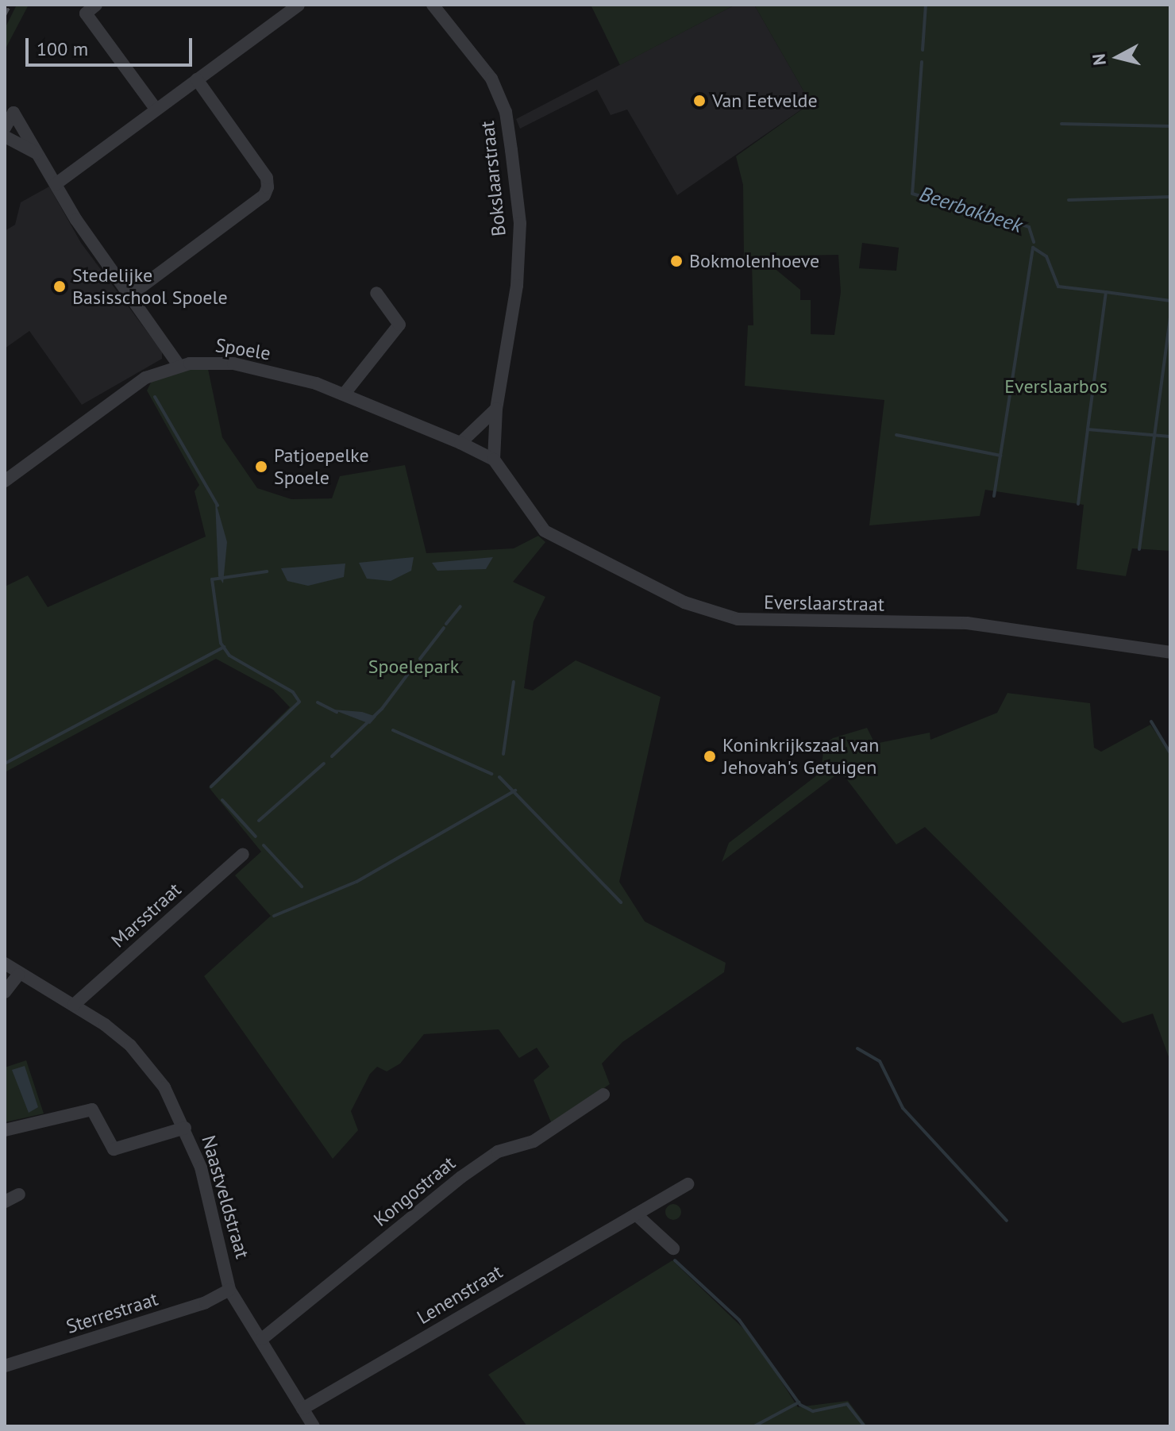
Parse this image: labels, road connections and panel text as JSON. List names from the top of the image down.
{
  "streets": {
    "street": [
      "Bokslaarstraat",
      "Spoele",
      "Everslaarstraat",
      "Marsstraat",
      "Kongostraat",
      "Naastveldstraat",
      "Lenenstraat",
      "Sterrestraat"
    ]
  },
  "crossings": [
    ["Bokslaarstraat", "Everslaarstraat"],
    ["Spoele", "Everslaarstraat"],
    ["Marsstraat", "Naastveldstraat"],
    ["Kongostraat", "Naastveldstraat"],
    ["Naastveldstraat", "Lenenstraat"],
    ["Naastveldstraat", "Sterrestraat"]
  ],
  "water": ["Beerbakbeek"],
  "parks": ["Everslaarbos", "Spoelepark"],
  "places": [
    "Van Eetvelde",
    "Bokmolenhoeve",
    "Stedelijke Basisschool Spoele",
    "Patjoepelke Spoele",
    "Koninkrijkszaal van Jehovah's Getuigen"
  ],
  "scale_bar": "100 m",
  "north": "left"
}
